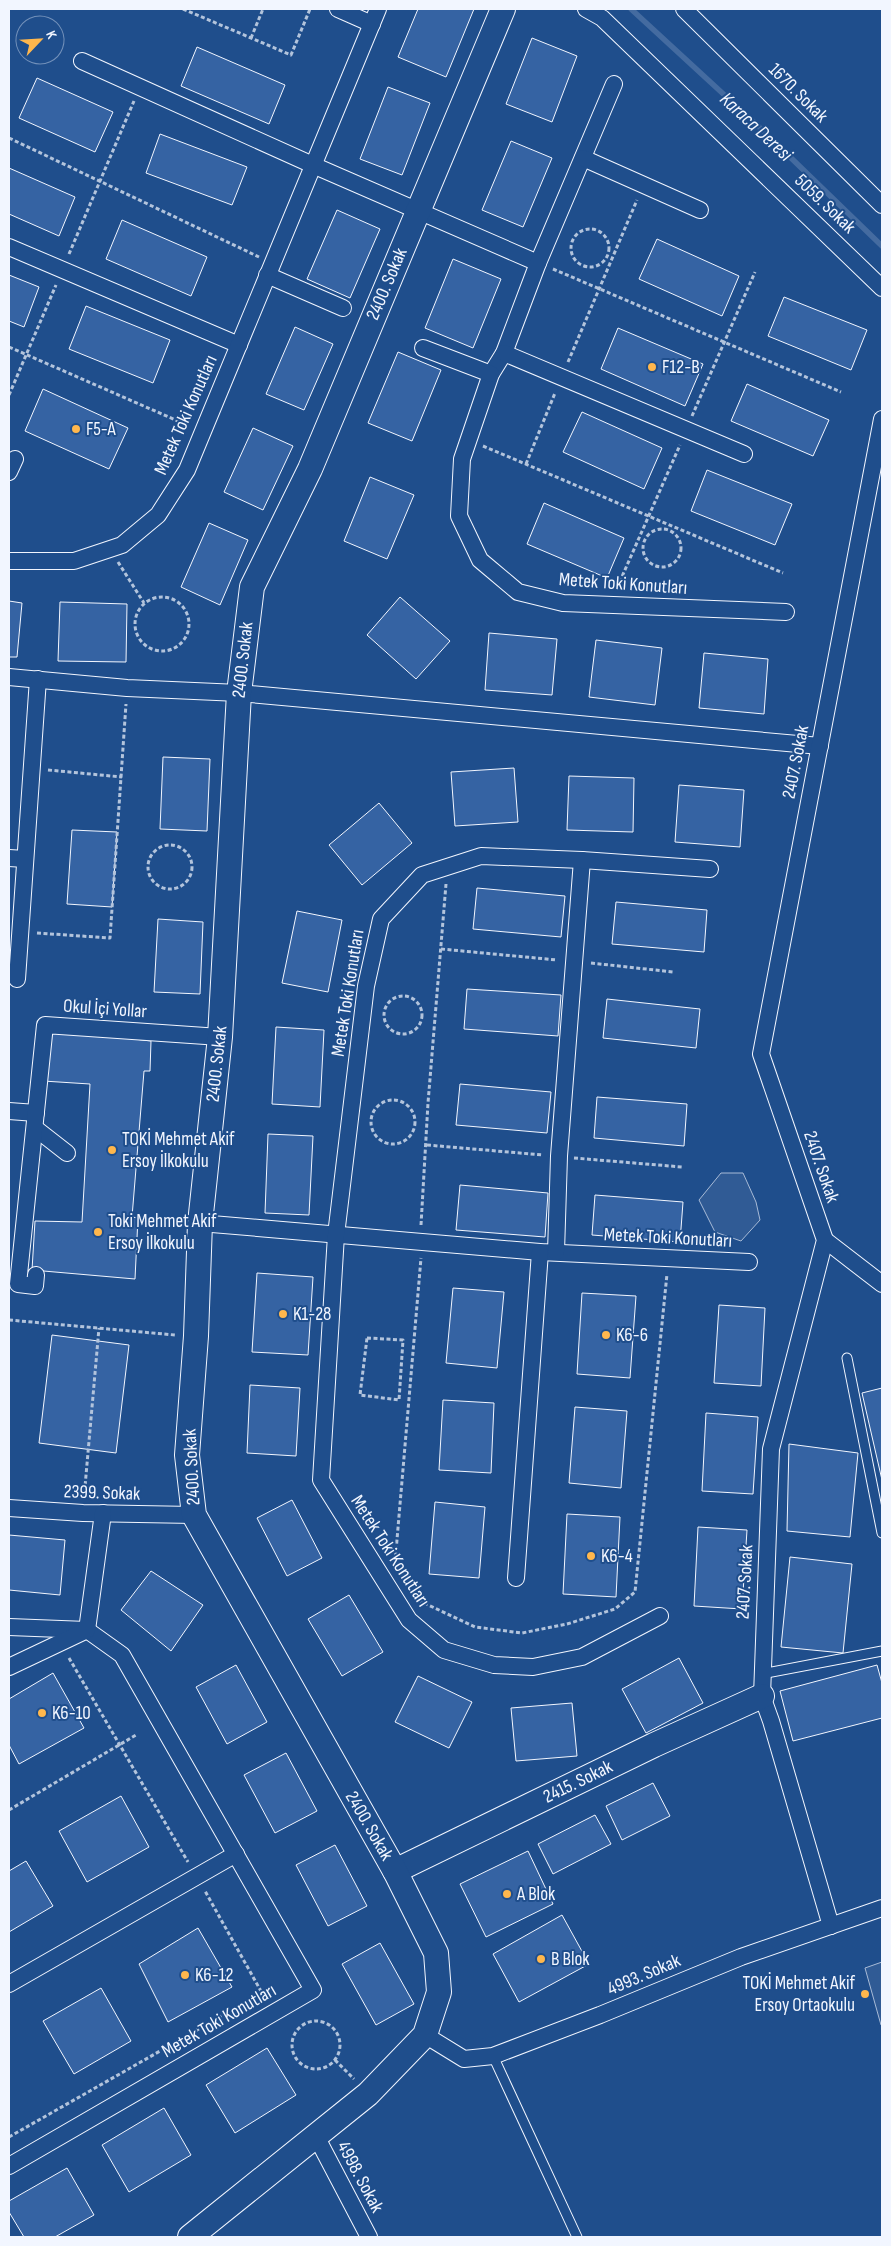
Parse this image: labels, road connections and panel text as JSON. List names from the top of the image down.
{
  "streets": {
    "main road": ["2400. Sokak", "2415. Sokak"],
    "street": [
      "1670. Sokak",
      "5059. Sokak",
      "Metek Toki Konutları",
      "2407. Sokak",
      "Okul İçi Yollar",
      "2399. Sokak",
      "4993. Sokak",
      "4998. Sokak"
    ]
  },
  "crossings": [
    ["2400. Sokak", "Metek Toki Konutları"],
    ["2400. Sokak", "Okul İçi Yollar"],
    ["2400. Sokak", "2399. Sokak"],
    ["2400. Sokak", "2415. Sokak"],
    ["2400. Sokak", "4993. Sokak"],
    ["2400. Sokak", "4998. Sokak"],
    ["2407. Sokak", "2415. Sokak"],
    ["2407. Sokak", "4993. Sokak"]
  ],
  "water": ["Karaca Deresi"],
  "places": [
    "F12-B",
    "F5-A",
    "TOKİ Mehmet Akif Ersoy İlkokulu",
    "Toki Mehmet Akif Ersoy İlkokulu",
    "K1-28",
    "K6-6",
    "K6-4",
    "K6-10",
    "A Blok",
    "B Blok",
    "K6-12",
    "TOKİ Mehmet Akif Ersoy Ortaokulu"
  ],
  "north": "top right"
}
